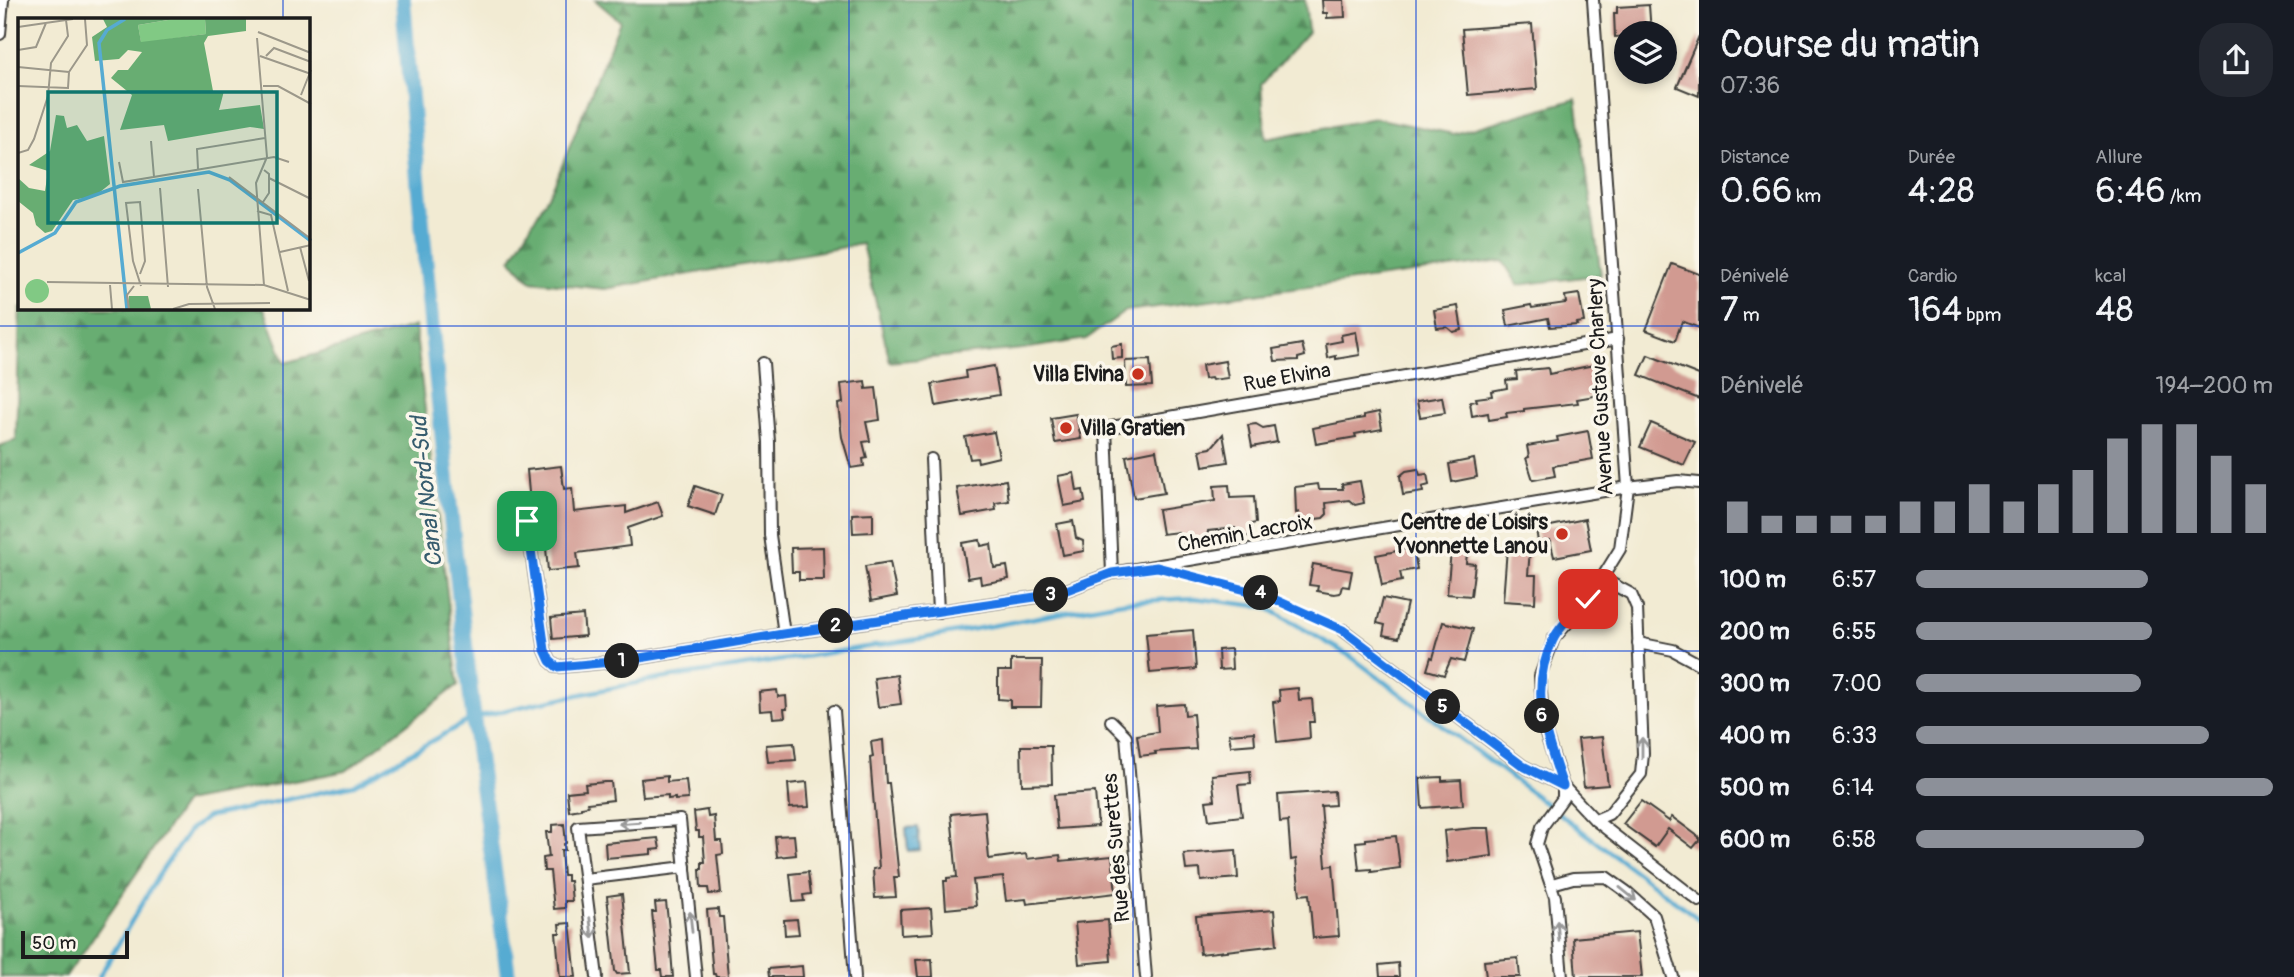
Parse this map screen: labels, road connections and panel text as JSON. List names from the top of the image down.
{
  "streets": {
    "street": [
      "Rue Elvina",
      "Avenue Gustave Charlery",
      "Chemin Lacroix",
      "Rue des Surettes"
    ]
  },
  "crossings": [
    ["Rue Elvina", "Avenue Gustave Charlery"],
    ["Rue Elvina", "Chemin Lacroix"],
    ["Avenue Gustave Charlery", "Chemin Lacroix"]
  ],
  "water": ["Canal Nord-Sud"],
  "places": ["Villa Elvina", "Villa Gratien", "Centre de Loisirs Yvonnette Lanou"],
  "scale_bar": "50 m",
  "page": {
    "heading": ["Course du matin", "07:36"],
    "stats": [
      ["Distance", "0.66 km"],
      ["Durée", "4:28"],
      ["Allure", "6:46 /km"],
      ["Dénivelé", "7 m"],
      ["Cardio", "164 bpm"],
      ["kcal", "48"]
    ],
    "chart": ["Dénivelé", "194–200 m"],
    "list": [
      {
        "name": "100 m",
        "note": "6:57"
      },
      {
        "name": "200 m",
        "note": "6:55"
      },
      {
        "name": "300 m",
        "note": "7:00"
      },
      {
        "name": "400 m",
        "note": "6:33"
      },
      {
        "name": "500 m",
        "note": "6:14"
      },
      {
        "name": "600 m",
        "note": "6:58"
      }
    ],
    "pins": [
      "4",
      "3",
      "2",
      "1",
      "5",
      "6"
    ],
    "scale": "50 m"
  }
}
